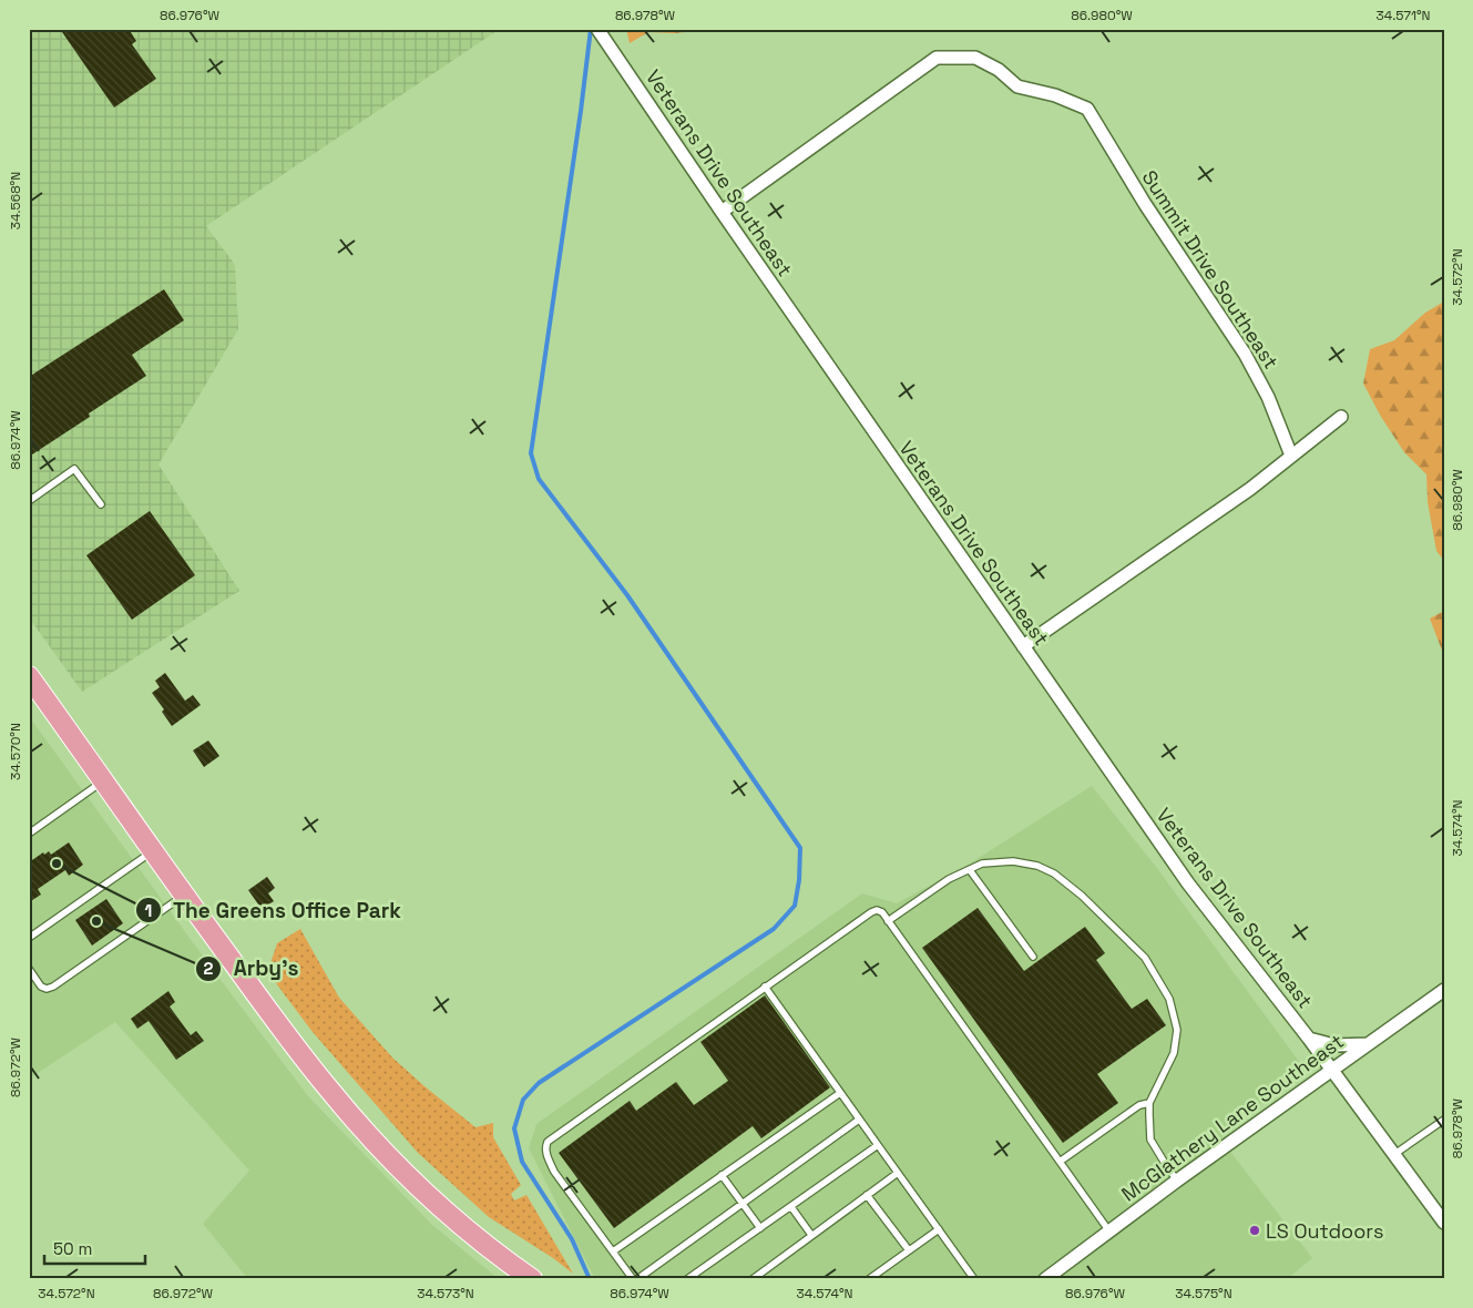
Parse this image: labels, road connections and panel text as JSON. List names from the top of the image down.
{
  "streets": {
    "street": ["Veterans Drive Southeast", "Summit Drive Southeast", "McGlathery Lane Southeast"]
  },
  "crossings": [
    ["Veterans Drive Southeast", "Summit Drive Southeast"],
    ["Veterans Drive Southeast", "McGlathery Lane Southeast"]
  ],
  "places": ["The Greens Office Park", "Arby's", "LS Outdoors"],
  "scale_bar": "50 m",
  "coordinates": [
    "86.976°W",
    "86.978°W",
    "86.980°W",
    "34.571°N",
    "34.568°N",
    "34.572°N",
    "86.974°W",
    "34.570°N",
    "34.574°N",
    "86.972°W",
    "34.573°N",
    "34.575°N"
  ]
}
